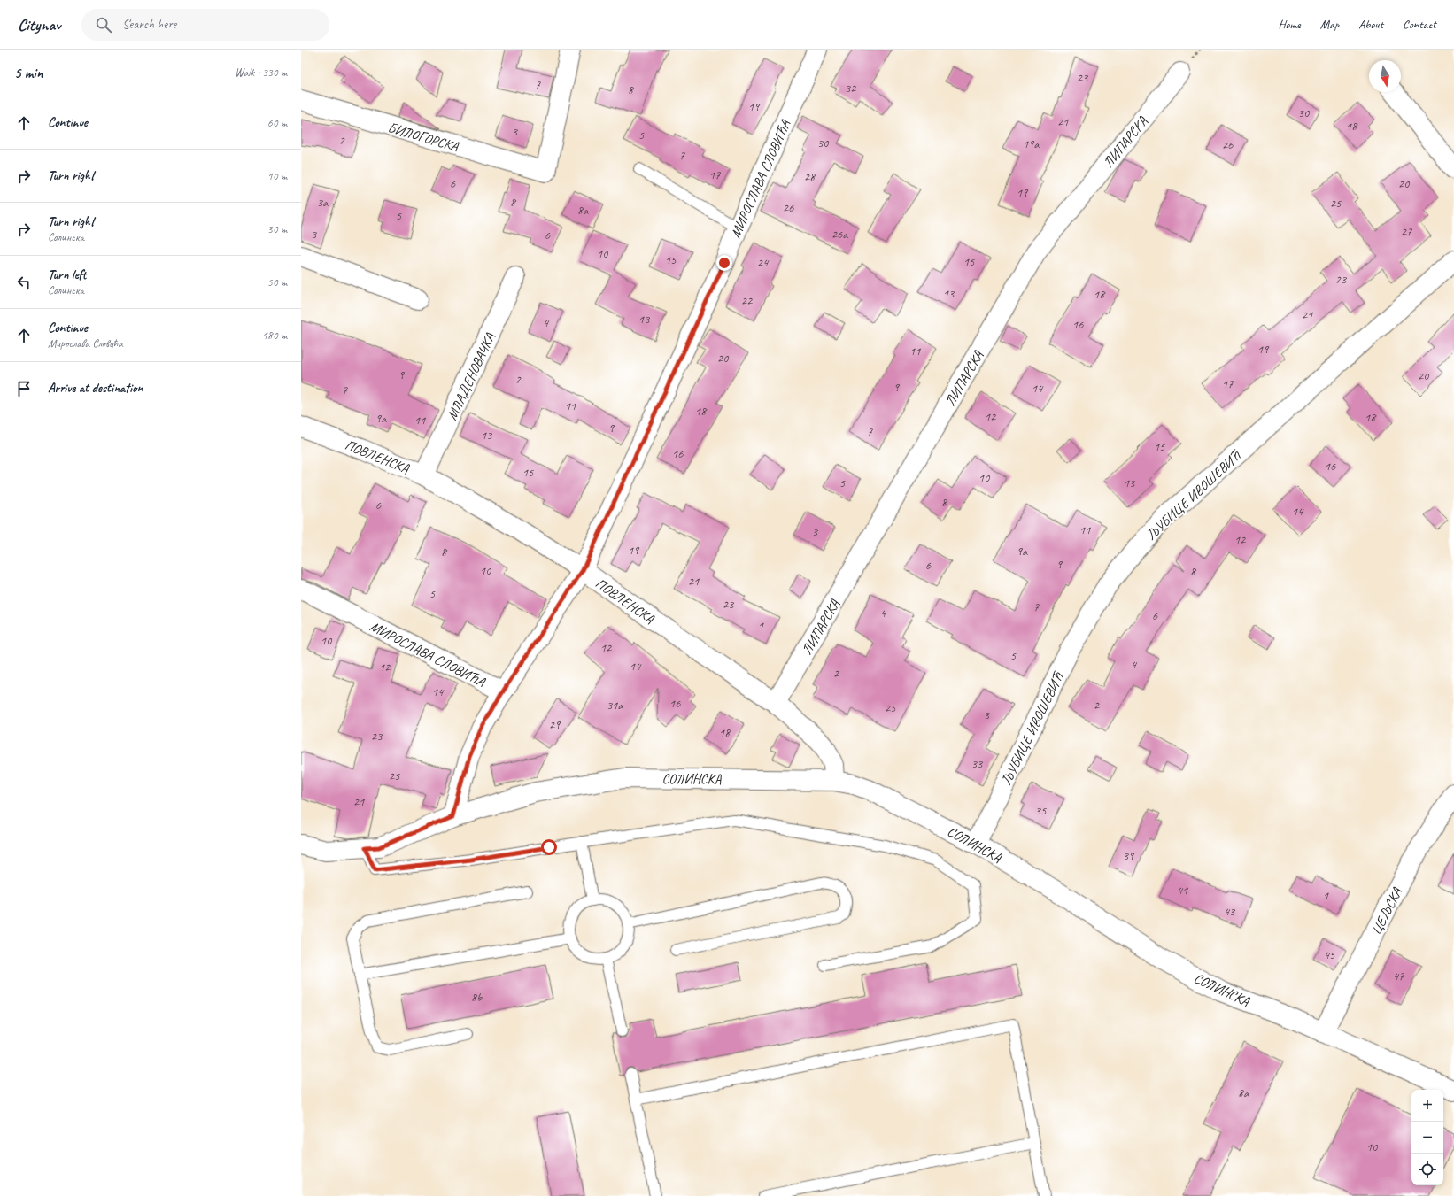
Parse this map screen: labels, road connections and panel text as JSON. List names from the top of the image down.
{
  "streets": {
    "street": [
      "БИЛОГОРСКА",
      "ЛИПАРСКА",
      "МИРОСЛАВА СЛОВИЋА",
      "МЛАДЕНОВАЧКА",
      "ПОВЛЕНСКА",
      "ЉУБИЦЕ ИВОШЕВИЋ",
      "СОЛИНСКА",
      "ЦЕЉСКА"
    ]
  },
  "crossings": [
    ["ЛИПАРСКА", "ПОВЛЕНСКА"],
    ["МИРОСЛАВА СЛОВИЋА", "ПОВЛЕНСКА"],
    ["МЛАДЕНОВАЧКА", "ПОВЛЕНСКА"],
    ["ПОВЛЕНСКА", "СОЛИНСКА"],
    ["ЉУБИЦЕ ИВОШЕВИЋ", "СОЛИНСКА"],
    ["СОЛИНСКА", "ЦЕЉСКА"]
  ],
  "house_numbers": [
    "23",
    "7",
    "32",
    "8",
    "19",
    "30",
    "21",
    "18",
    "3",
    "5",
    "2",
    "30",
    "19a",
    "26",
    "7",
    "17",
    "28",
    "6",
    "20",
    "19",
    "3a",
    "8",
    "25",
    "26",
    "8a",
    "5",
    "27",
    "3",
    "26a",
    "6",
    "10",
    "15",
    "15",
    "24",
    "23",
    "13",
    "18",
    "22",
    "21",
    "13",
    "4",
    "16",
    "19",
    "11",
    "20",
    "9",
    "20",
    "2",
    "17",
    "9",
    "14",
    "7",
    "11",
    "18",
    "12",
    "18",
    "9a",
    "11",
    "9",
    "7",
    "13",
    "15",
    "16",
    "16",
    "15",
    "10",
    "5",
    "13",
    "8",
    "6",
    "14",
    "11",
    "3",
    "12",
    "19",
    "9a",
    "8",
    "9",
    "6",
    "10",
    "8",
    "21",
    "5",
    "23",
    "7",
    "4",
    "6",
    "1",
    "10",
    "12",
    "5",
    "4",
    "14",
    "12",
    "2",
    "14",
    "16",
    "31a",
    "2",
    "25",
    "3",
    "29",
    "18",
    "23",
    "33",
    "25",
    "21",
    "35",
    "39",
    "41",
    "1",
    "43",
    "45",
    "47",
    "8b",
    "8a",
    "10"
  ],
  "north": "bottom",
  "page": {
    "header": "Citynav",
    "search": "Search here",
    "nav": [
      "Home",
      "Map",
      "About",
      "Contact"
    ],
    "heading": ["5 min", "Walk · 330 m"],
    "list": [
      ["Continue", "60 m"],
      ["Turn right", "10 m"],
      ["Turn right", "Солинска", "30 m"],
      ["Turn left", "Солинска", "50 m"],
      ["Continue", "Мирослава Словића", "180 m"],
      "Arrive at destination"
    ],
    "map_buttons": ["+", "−"]
  }
}
